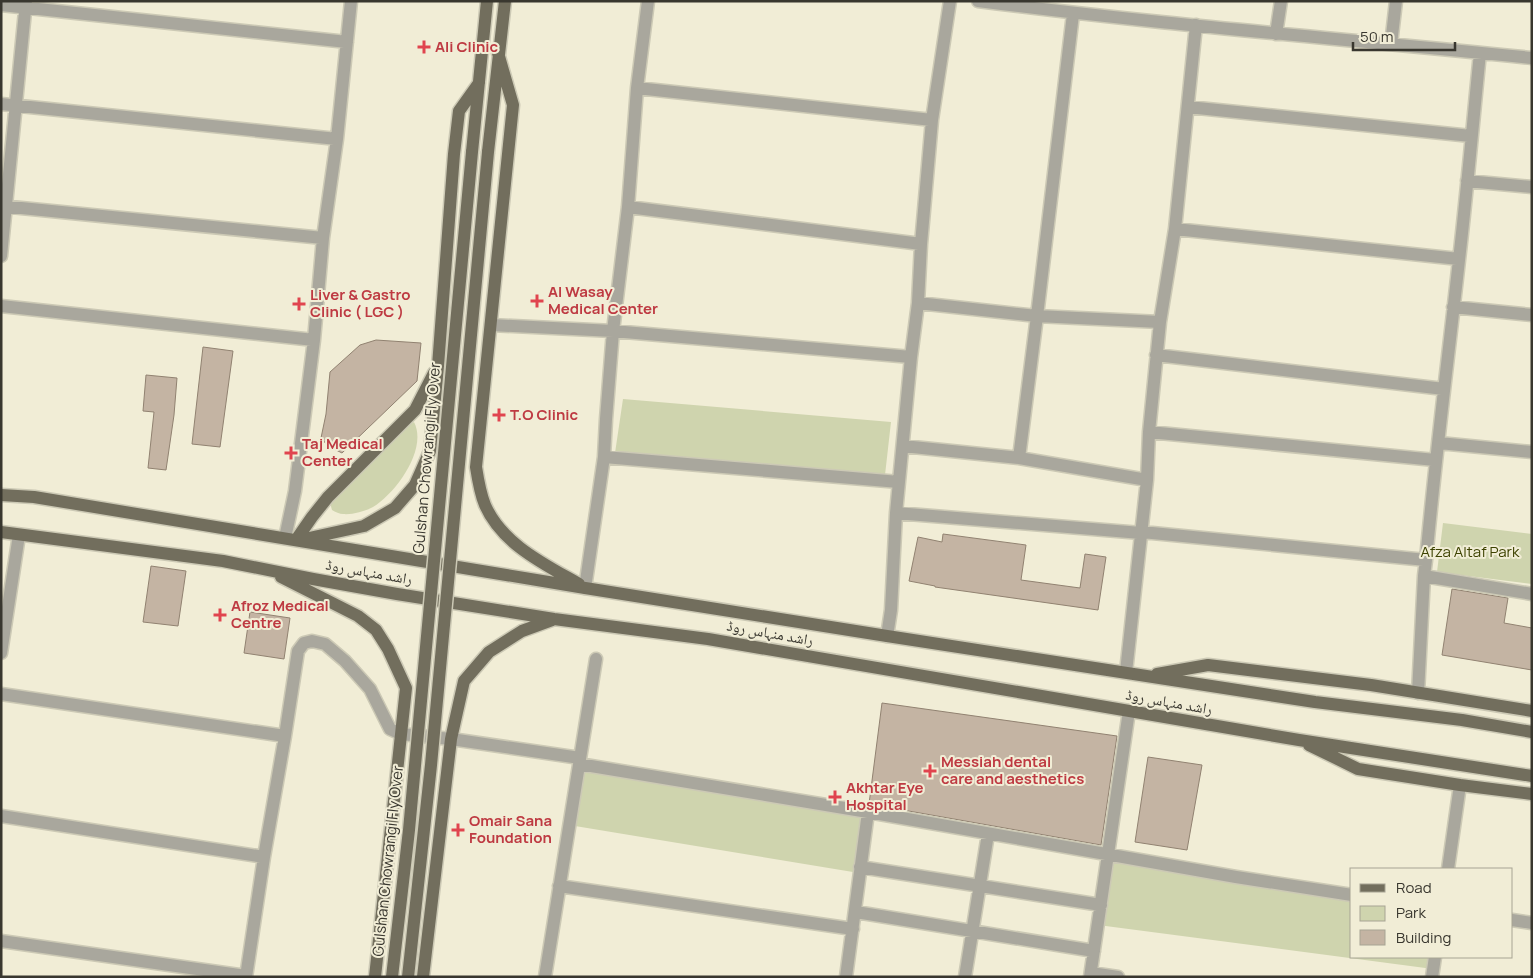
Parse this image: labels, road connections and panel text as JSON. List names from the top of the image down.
{
  "streets": {
    "main road": ["Gulshan Chowrangi Fly Over", "راشد منہاس روڈ"]
  },
  "parks": ["Afza Altaf Park"],
  "places": {
    "health": [
      "Ali Clinic",
      "Al Wasay Medical Center",
      "Liver & Gastro Clinic ( LGC )",
      "T.O Clinic",
      "Taj Medical Center",
      "Afroz Medical Centre",
      "Messiah dental care and aesthetics",
      "Akhtar Eye Hospital",
      "Omair Sana Foundation"
    ]
  },
  "legend": ["Road", "Park", "Building"],
  "scale_bar": "50 m"
}
